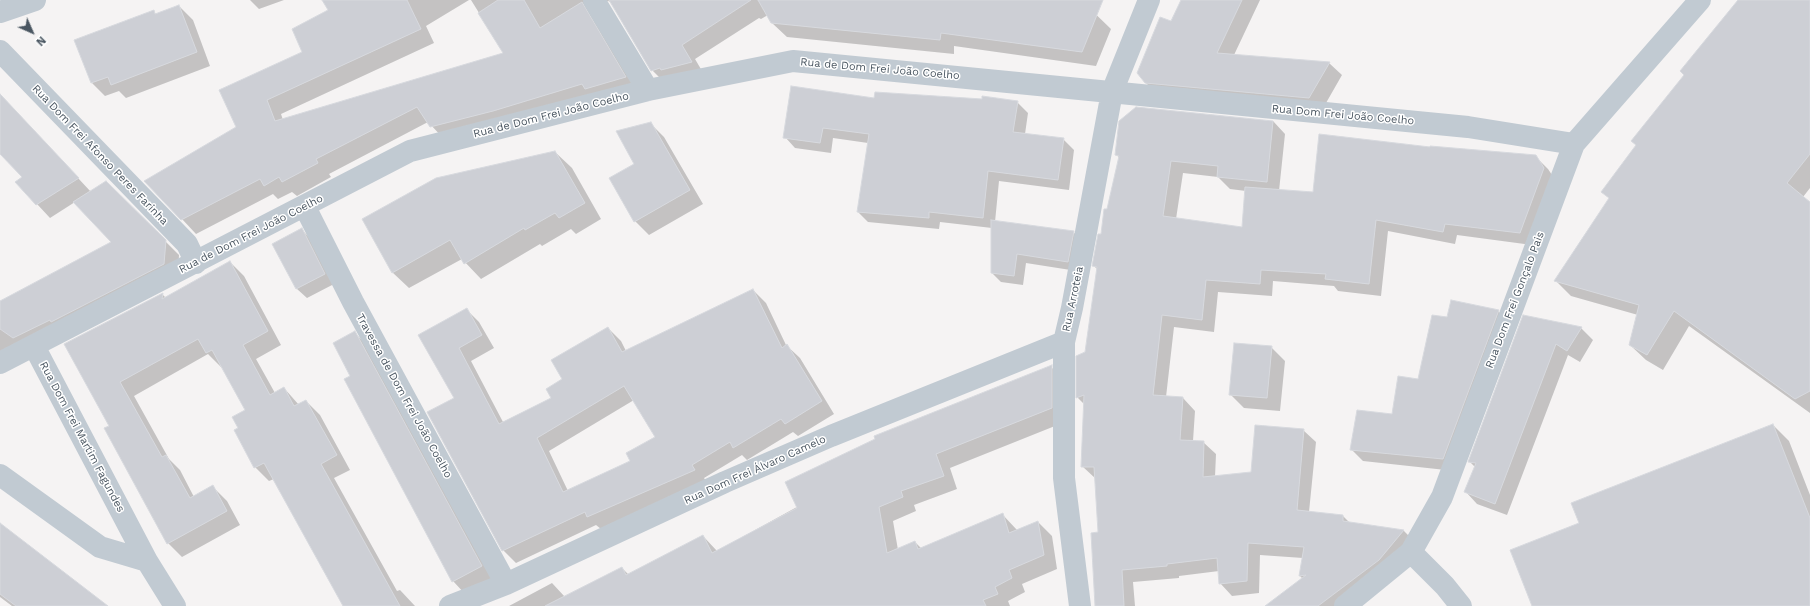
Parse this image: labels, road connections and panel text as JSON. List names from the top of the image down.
{
  "streets": {
    "street": [
      "Rua de Dom Frei João Coelho",
      "Rua Dom Frei João Coelho",
      "Rua Dom Frei Afonso Peres Farinha",
      "Rua Arroteia",
      "Rua Dom Frei Gonçalo Pais",
      "Travessa de Dom Frei João Coelho",
      "Rua Dom Frei Martim Fagundes",
      "Rua Dom Frei Álvaro Camelo"
    ]
  },
  "crossings": [
    ["Rua de Dom Frei João Coelho", "Rua Dom Frei João Coelho"],
    ["Rua de Dom Frei João Coelho", "Rua Dom Frei Afonso Peres Farinha"],
    ["Rua de Dom Frei João Coelho", "Rua Arroteia"],
    ["Rua de Dom Frei João Coelho", "Travessa de Dom Frei João Coelho"],
    ["Rua de Dom Frei João Coelho", "Rua Dom Frei Martim Fagundes"],
    ["Rua Dom Frei João Coelho", "Rua Arroteia"],
    ["Rua Dom Frei João Coelho", "Rua Dom Frei Gonçalo Pais"],
    ["Rua Arroteia", "Rua Dom Frei Álvaro Camelo"],
    ["Travessa de Dom Frei João Coelho", "Rua Dom Frei Álvaro Camelo"]
  ],
  "north": "bottom right"
}
